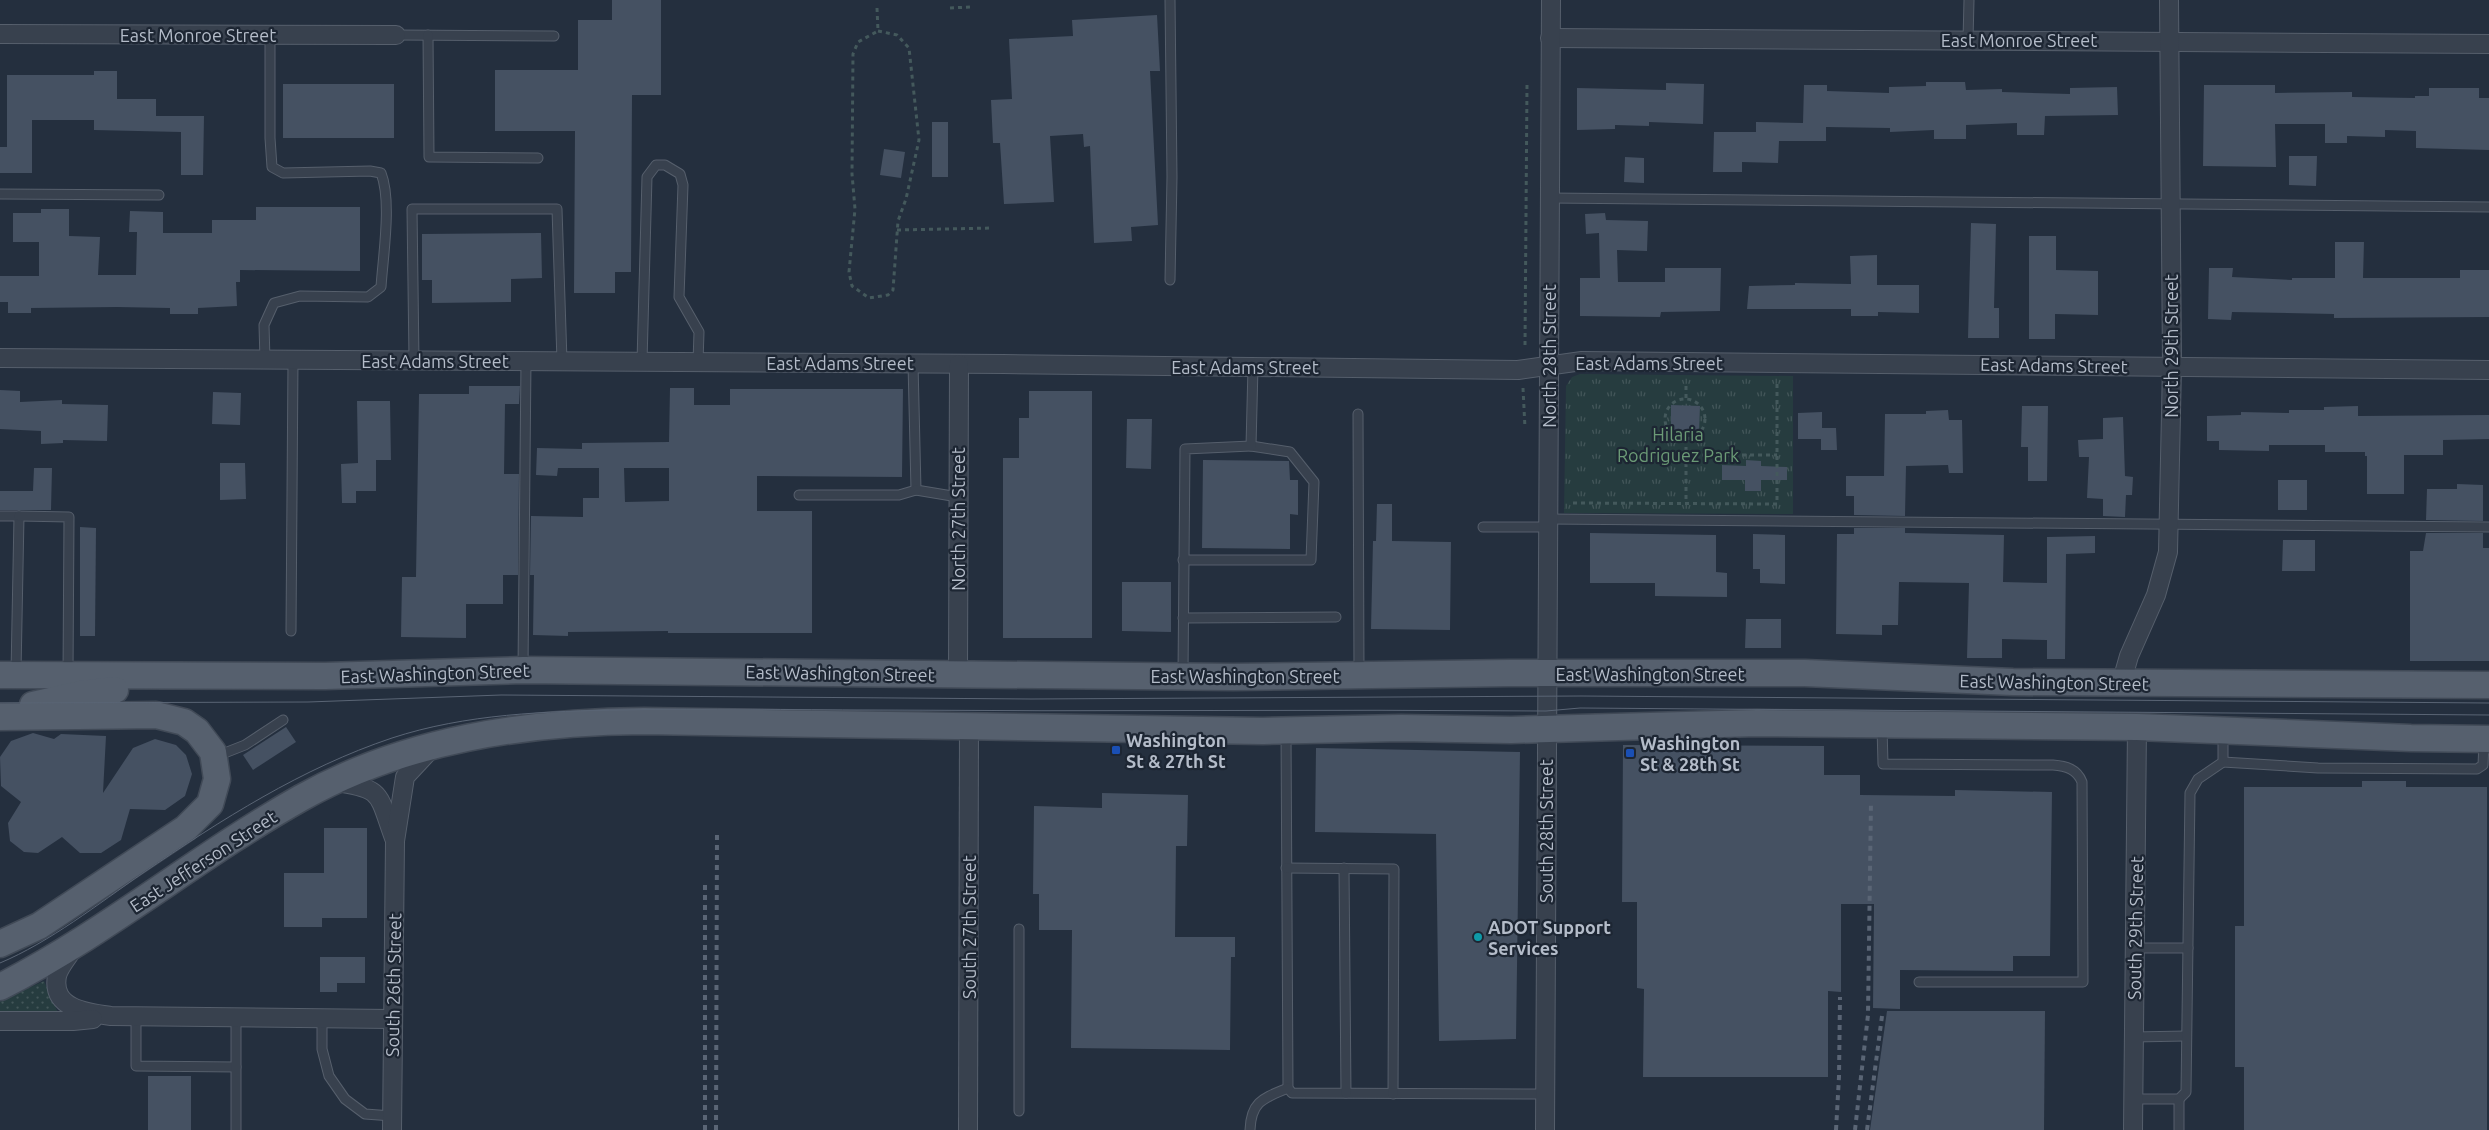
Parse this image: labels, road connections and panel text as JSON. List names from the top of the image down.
{
  "streets": {
    "main road": ["East Washington Street", "East Jefferson Street"],
    "street": [
      "East Monroe Street",
      "North 29th Street",
      "North 28th Street",
      "East Adams Street",
      "North 27th Street",
      "South 28th Street",
      "South 27th Street",
      "South 29th Street",
      "South 26th Street"
    ]
  },
  "crossings": [
    ["East Monroe Street", "North 29th Street"],
    ["East Monroe Street", "North 28th Street"],
    ["North 29th Street", "East Adams Street"],
    ["North 29th Street", "East Washington Street"],
    ["North 28th Street", "East Adams Street"],
    ["North 28th Street", "East Washington Street"],
    ["North 28th Street", "South 28th Street"],
    ["East Adams Street", "North 27th Street"],
    ["North 27th Street", "East Washington Street"],
    ["East Jefferson Street", "South 27th Street"],
    ["East Jefferson Street", "South 26th Street"]
  ],
  "parks": ["Hilaria Rodriguez Park"],
  "places": {
    "transit": ["Washington St & 27th St", "Washington St & 28th St"],
    "other": ["ADOT Support Services"]
  }
}
